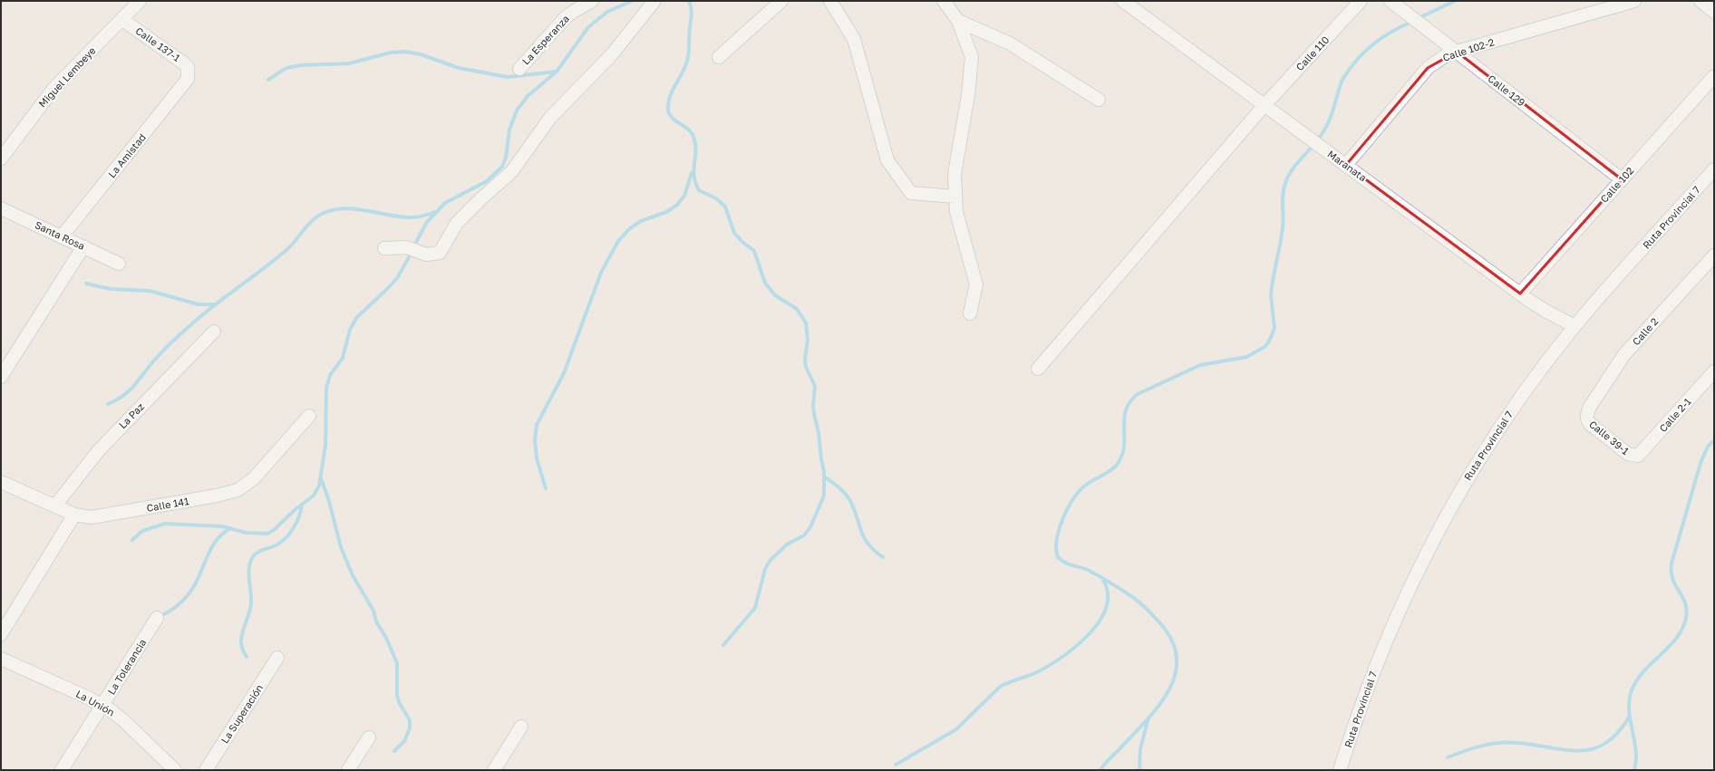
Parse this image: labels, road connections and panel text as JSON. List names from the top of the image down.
{
  "streets": {
    "street": [
      "La Esperanza",
      "Calle 137-1",
      "Calle 102-2",
      "Calle 110",
      "Miguel Lembeye",
      "Calle 129",
      "La Amistad",
      "Maranata",
      "Calle 102",
      "Ruta Provincial 7",
      "Santa Rosa",
      "Calle 2",
      "Calle 2-1",
      "La Paz",
      "Calle 39-1",
      "Calle 141",
      "La Tolerancia",
      "La Unión",
      "La Superación"
    ]
  },
  "crossings": [
    ["Calle 137-1", "Miguel Lembeye"],
    ["Calle 137-1", "La Amistad"],
    ["Calle 102-2", "Calle 129"],
    ["Calle 102-2", "Maranata"],
    ["Calle 110", "Maranata"],
    ["Calle 129", "Calle 102"],
    ["La Amistad", "Santa Rosa"],
    ["Maranata", "Calle 102"],
    ["Maranata", "Ruta Provincial 7"],
    ["Calle 2", "Calle 39-1"],
    ["Calle 2-1", "Calle 39-1"],
    ["La Paz", "Calle 141"],
    ["La Tolerancia", "La Unión"]
  ]
}
